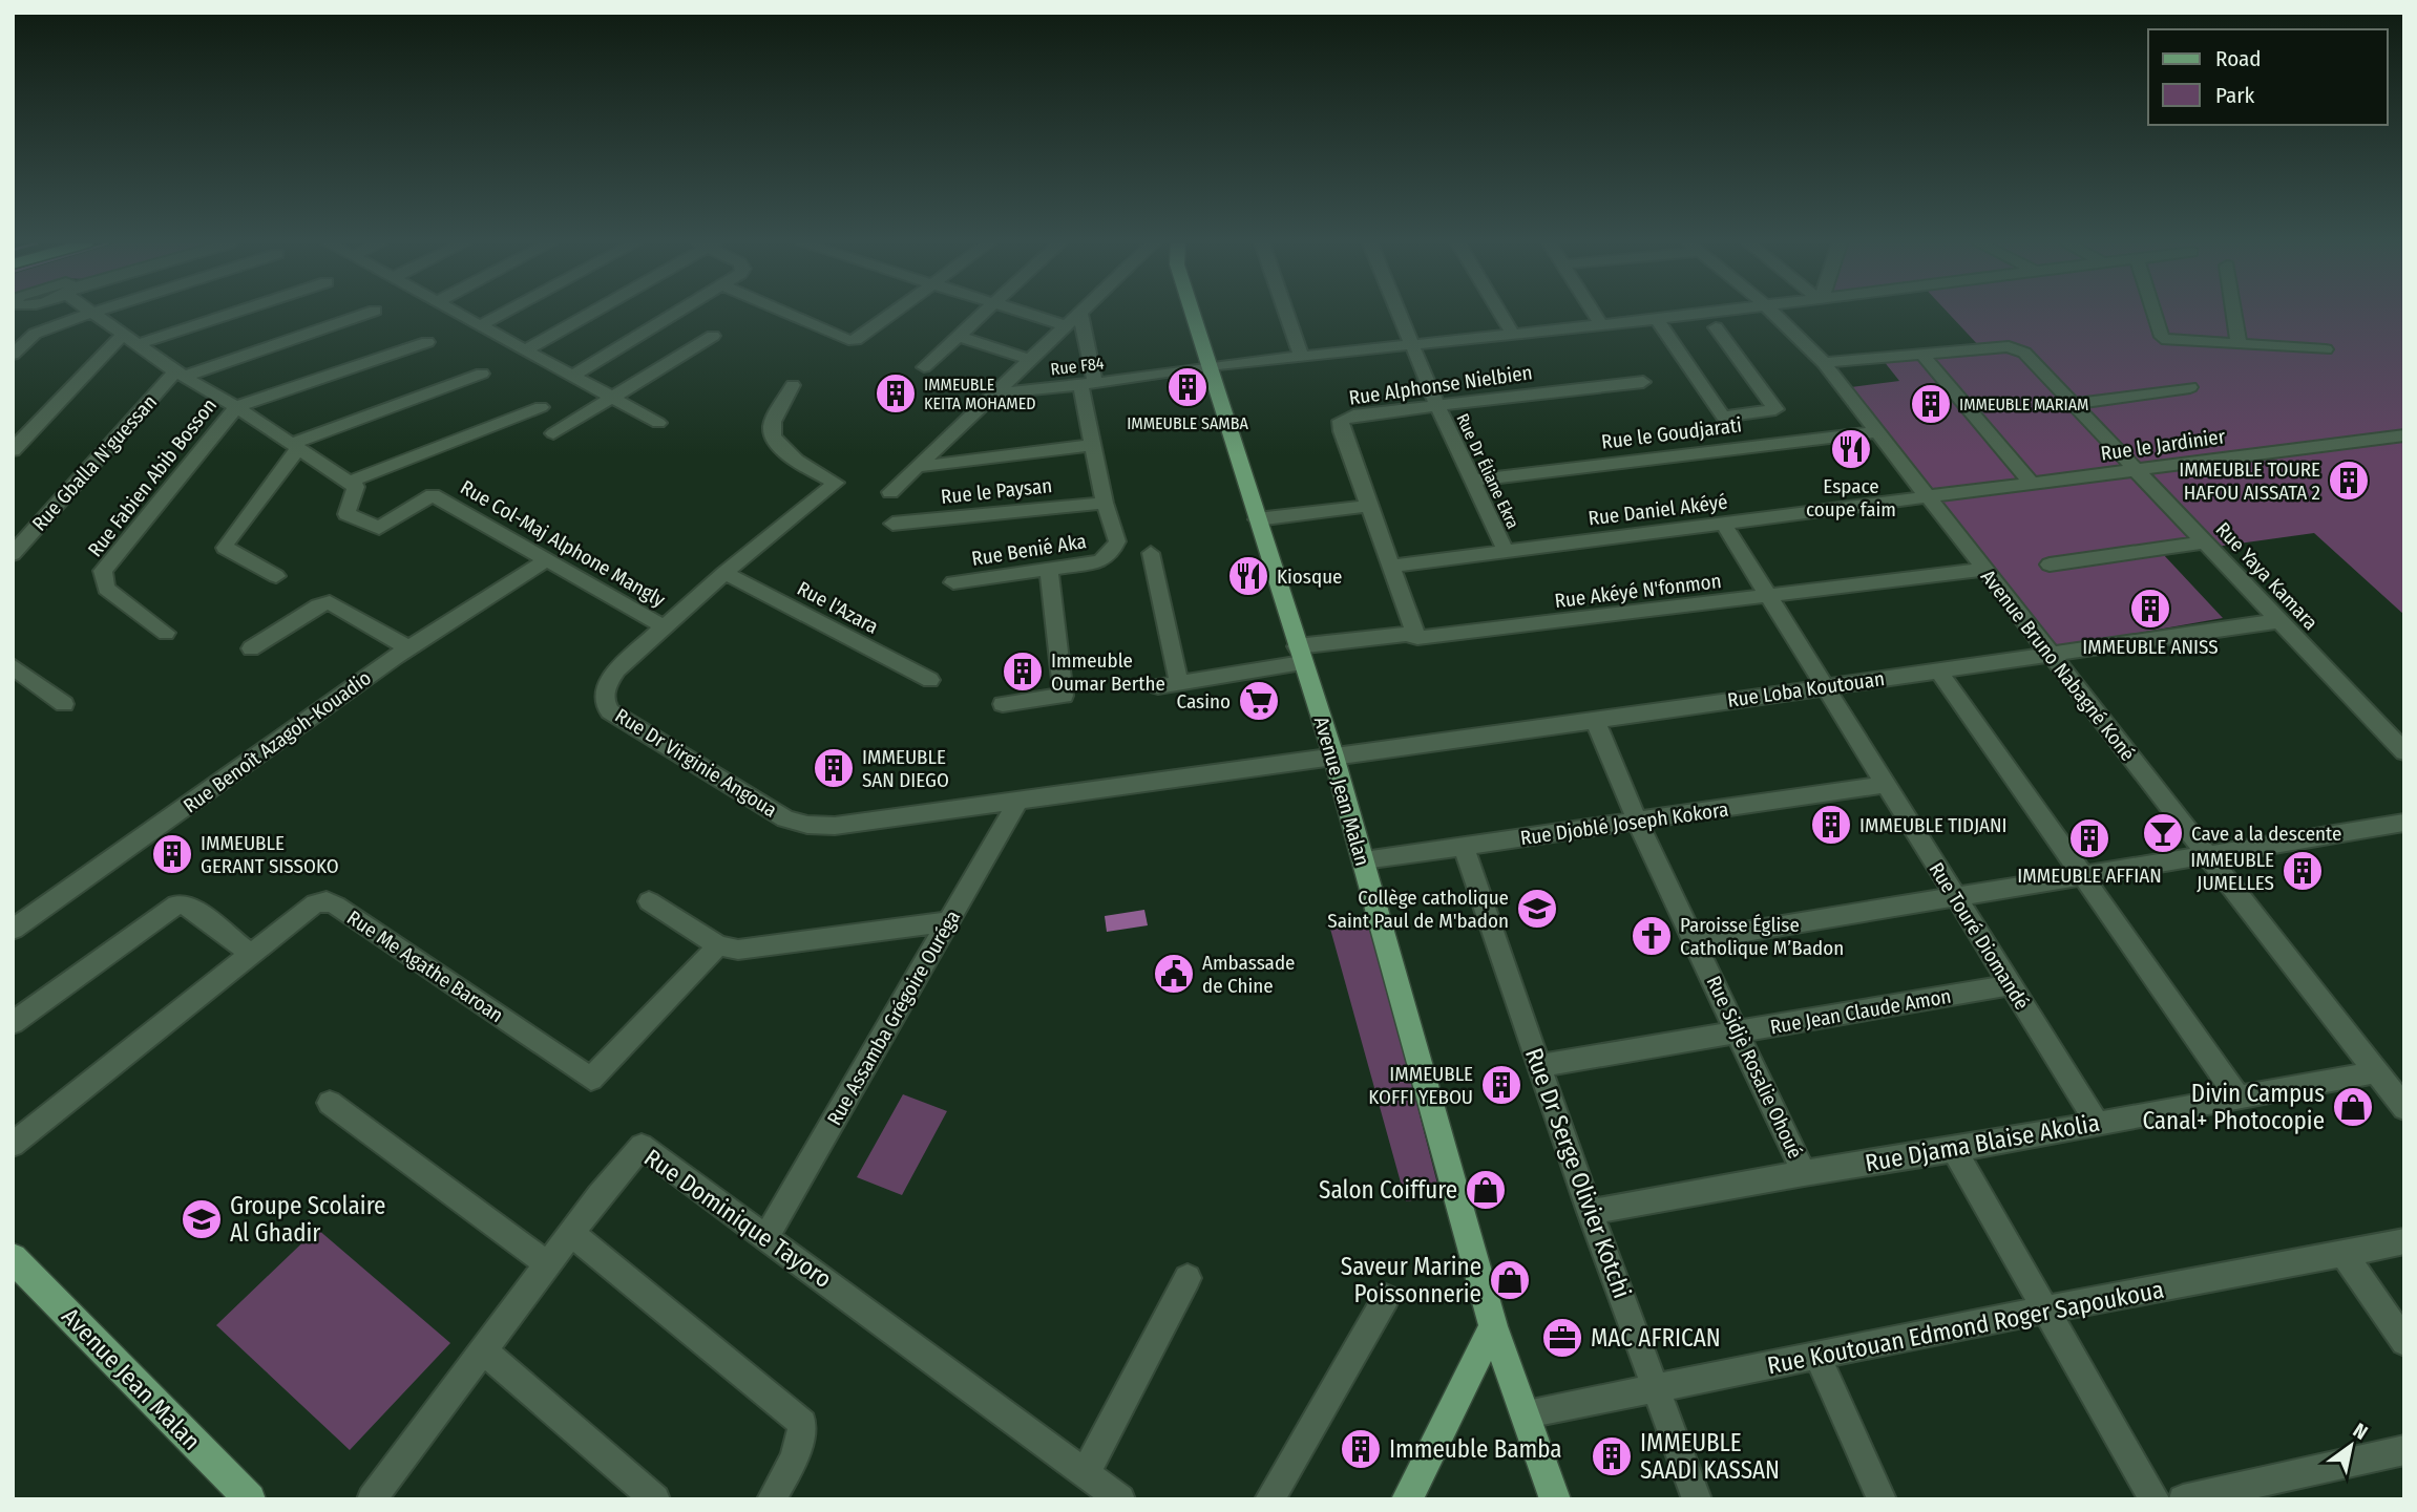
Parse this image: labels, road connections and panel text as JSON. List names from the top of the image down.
{
  "streets": {
    "main road": ["Avenue Jean Malan"],
    "street": [
      "Rue F84",
      "Rue Alphonse Nielbien",
      "Rue le Goudjarati",
      "Rue le Jardinier",
      "Rue Gballa N'guessan",
      "Rue Dr Éliane Ekra",
      "Rue Fabien Abib Bosson",
      "Rue le Paysan",
      "Rue Daniel Akéyé",
      "Rue Col-Maj Alphone Mangly",
      "Rue Benié Aka",
      "Rue Yaya Kamara",
      "Rue Akéyé N'fonmon",
      "Rue l'Azara",
      "Avenue Bruno Nabagné Koné",
      "Rue Loba Koutouan",
      "Rue Benoît Azagoh-Kouadio",
      "Rue Dr Virginie Angoua",
      "Rue Djoblé Joseph Kokora",
      "Rue Touré Diomandé",
      "Rue Me Agathe Baroan",
      "Rue Jean Claude Amon",
      "Rue Assamba Grégoire Ouréga",
      "Rue Sidjè Rosalie Ohoué",
      "Rue Djama Blaise Akolia",
      "Rue Dr Serge Olivier Kotchi",
      "Rue Dominique Tayoro",
      "Rue Koutouan Edmond Roger Sapoukoua"
    ]
  },
  "crossings": [
    ["Rue F84", "Rue Dr Éliane Ekra"],
    ["Rue F84", "Rue Benié Aka"],
    ["Rue F84", "Avenue Jean Malan"],
    ["Rue Alphonse Nielbien", "Rue Dr Éliane Ekra"],
    ["Rue Alphonse Nielbien", "Rue Daniel Akéyé"],
    ["Rue Alphonse Nielbien", "Rue Akéyé N'fonmon"],
    ["Rue le Goudjarati", "Rue Dr Éliane Ekra"],
    ["Rue le Goudjarati", "Avenue Bruno Nabagné Koné"],
    ["Rue le Jardinier", "Rue Daniel Akéyé"],
    ["Rue le Jardinier", "Rue Yaya Kamara"],
    ["Rue le Jardinier", "Avenue Bruno Nabagné Koné"],
    ["Rue Dr Éliane Ekra", "Rue Daniel Akéyé"],
    ["Rue le Paysan", "Rue Benié Aka"],
    ["Rue Daniel Akéyé", "Avenue Bruno Nabagné Koné"],
    ["Rue Daniel Akéyé", "Rue Touré Diomandé"],
    ["Rue Col-Maj Alphone Mangly", "Rue Benoît Azagoh-Kouadio"],
    ["Rue Col-Maj Alphone Mangly", "Rue Dr Virginie Angoua"],
    ["Rue Yaya Kamara", "Avenue Bruno Nabagné Koné"],
    ["Rue Yaya Kamara", "Rue Loba Koutouan"],
    ["Rue Akéyé N'fonmon", "Avenue Bruno Nabagné Koné"],
    ["Rue Akéyé N'fonmon", "Avenue Jean Malan"],
    ["Rue Akéyé N'fonmon", "Rue Touré Diomandé"],
    ["Rue l'Azara", "Rue Dr Virginie Angoua"],
    ["Avenue Bruno Nabagné Koné", "Rue Loba Koutouan"],
    ["Avenue Bruno Nabagné Koné", "Rue Djama Blaise Akolia"],
    ["Rue Loba Koutouan", "Rue Dr Virginie Angoua"],
    ["Rue Loba Koutouan", "Avenue Jean Malan"],
    ["Rue Loba Koutouan", "Rue Touré Diomandé"],
    ["Rue Loba Koutouan", "Rue Sidjè Rosalie Ohoué"],
    ["Rue Dr Virginie Angoua", "Avenue Jean Malan"],
    ["Rue Dr Virginie Angoua", "Rue Assamba Grégoire Ouréga"],
    ["Avenue Jean Malan", "Rue Djoblé Joseph Kokora"],
    ["Rue Djoblé Joseph Kokora", "Rue Touré Diomandé"],
    ["Rue Djoblé Joseph Kokora", "Rue Sidjè Rosalie Ohoué"],
    ["Rue Djoblé Joseph Kokora", "Rue Dr Serge Olivier Kotchi"],
    ["Rue Touré Diomandé", "Rue Jean Claude Amon"],
    ["Rue Touré Diomandé", "Rue Djama Blaise Akolia"],
    ["Rue Jean Claude Amon", "Rue Sidjè Rosalie Ohoué"],
    ["Rue Jean Claude Amon", "Rue Dr Serge Olivier Kotchi"],
    ["Rue Assamba Grégoire Ouréga", "Rue Dominique Tayoro"],
    ["Rue Sidjè Rosalie Ohoué", "Rue Djama Blaise Akolia"],
    ["Rue Djama Blaise Akolia", "Rue Dr Serge Olivier Kotchi"],
    ["Rue Dr Serge Olivier Kotchi", "Rue Koutouan Edmond Roger Sapoukoua"]
  ],
  "places": {
    "building": [
      "IMMEUBLE SAMBA",
      "IMMEUBLE KEITA MOHAMED",
      "IMMEUBLE MARIAM",
      "IMMEUBLE TOURE HAFOU AISSATA 2",
      "IMMEUBLE ANISS",
      "Immeuble Oumar Berthe",
      "IMMEUBLE SAN DIEGO",
      "IMMEUBLE TIDJANI",
      "IMMEUBLE AFFIAN",
      "IMMEUBLE GERANT SISSOKO",
      "IMMEUBLE JUMELLES",
      "IMMEUBLE KOFFI YEBOU",
      "Immeuble Bamba",
      "IMMEUBLE SAADI KASSAN"
    ],
    "restaurant": ["Espace coupe faim", "Kiosque"],
    "supermarket": ["Casino"],
    "bar": ["Cave a la descente"],
    "school or university": ["Collège catholique Saint Paul de M'badon", "Groupe Scolaire Al Ghadir"],
    "church": ["Paroisse Église Catholique M’Badon"],
    "public building": ["Ambassade de Chine"],
    "shop": ["Divin Campus Canal+ Photocopie", "Salon Coiffure", "Saveur Marine Poissonnerie"],
    "office": ["MAC AFRICAN"]
  },
  "legend": ["Road", "Park"],
  "north": "top right"
}
